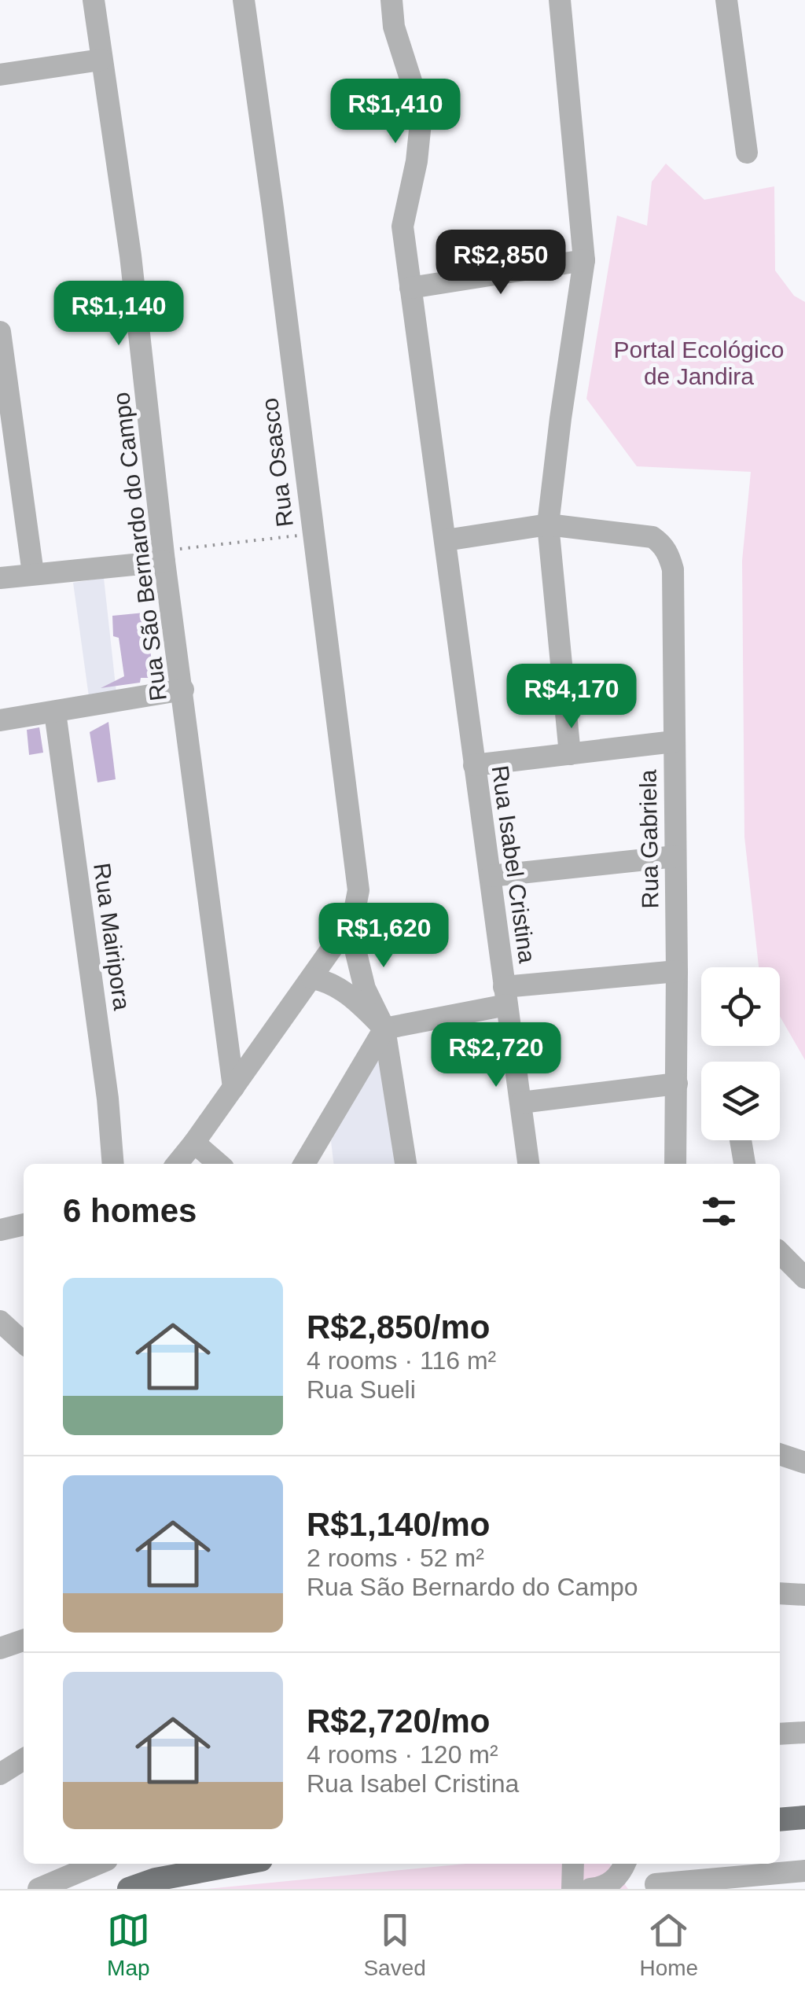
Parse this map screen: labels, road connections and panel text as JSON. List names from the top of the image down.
{
  "streets": {
    "street": [
      "Rua Osasco",
      "Rua São Bernardo do Campo",
      "Rua Gabriela",
      "Rua Isabel Cristina",
      "Rua Mairipora"
    ]
  },
  "crossings": [
    ["Rua Osasco", "Rua São Bernardo do Campo"],
    ["Rua Gabriela", "Rua Isabel Cristina"]
  ],
  "parks": ["Portal Ecológico de Jandira"],
  "page": {
    "price": [
      "R$1,410",
      "R$2,850",
      "R$1,140",
      "R$4,170",
      "R$1,620",
      "R$2,720"
    ],
    "heading": "6 homes",
    "list": [
      {
        "name": "R$2,850/mo",
        "note": "4 rooms · 116 m² · Rua Sueli"
      },
      {
        "name": "R$1,140/mo",
        "note": "2 rooms · 52 m² · Rua São Bernardo do Campo"
      },
      {
        "name": "R$2,720/mo",
        "note": "4 rooms · 120 m² · Rua Isabel Cristina"
      }
    ],
    "tabs": ["Map", "Saved", "Home"]
  }
}
